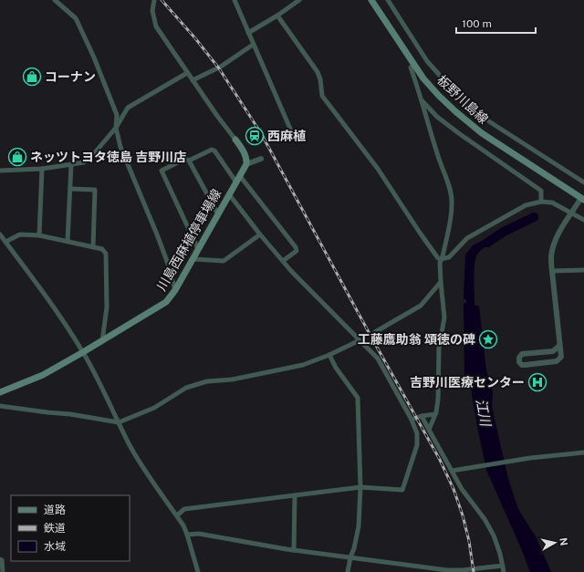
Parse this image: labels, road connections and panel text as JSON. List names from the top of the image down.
{
  "streets": {
    "main road": ["板野川島線", "川島西麻植停車場線"]
  },
  "water": ["江川"],
  "places": {
    "shop": ["コーナン", "ネッツトヨタ徳島 吉野川店"],
    "station": ["西麻植"],
    "place": ["工藤鷹助翁 頌徳の碑"],
    "hospital": ["吉野川医療センター"]
  },
  "legend": ["道路", "鉄道", "水域"],
  "scale_bar": "100 m",
  "north": "right"
}
